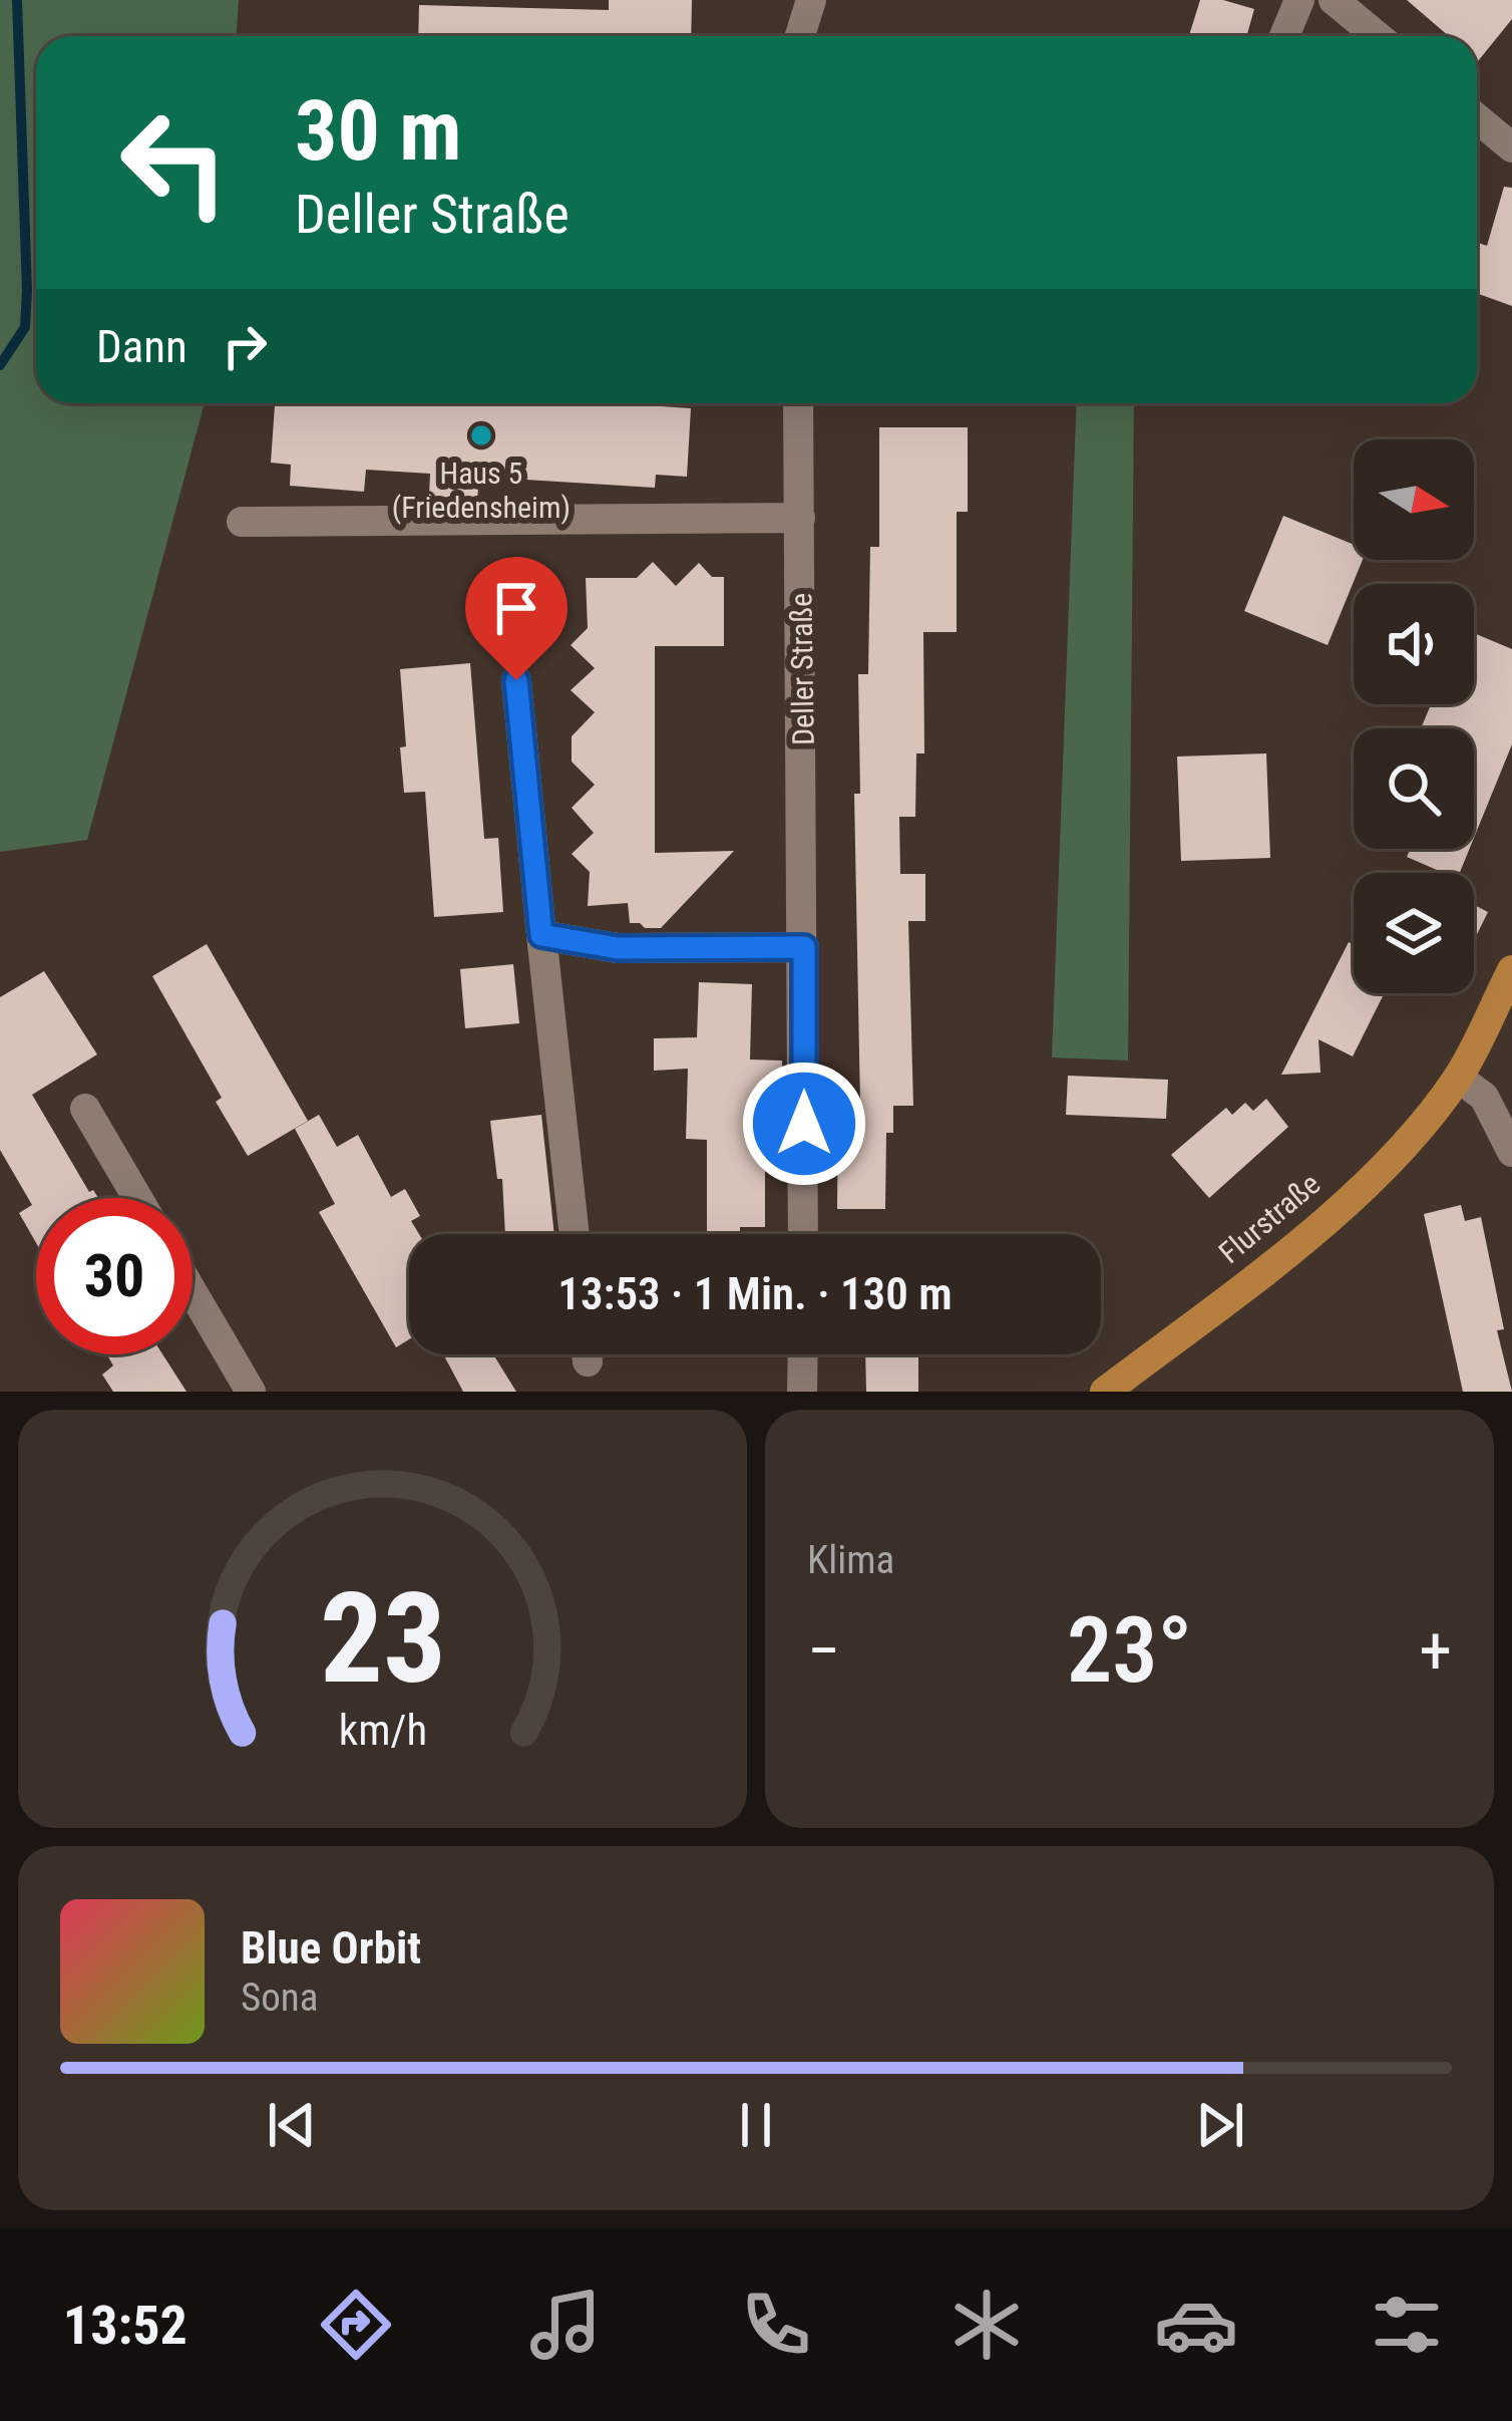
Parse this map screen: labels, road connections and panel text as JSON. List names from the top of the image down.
{
  "streets": {
    "main road": ["Flurstraße"],
    "street": ["Deller Straße"]
  },
  "places": ["Haus 5 (Friedensheim)"],
  "north": "right",
  "page": {
    "turn": ["30 m", "Deller Straße"],
    "then": "Dann",
    "limit": "30",
    "trip": "13:53 · 1 Min. · 130 m",
    "tile": "Klima",
    "heat": ["−", "23°", "+"],
    "song": ["Blue Orbit", "Sona"],
    "tabs": "13:52",
    "gauge": ["23", "km/h"]
  }
}
